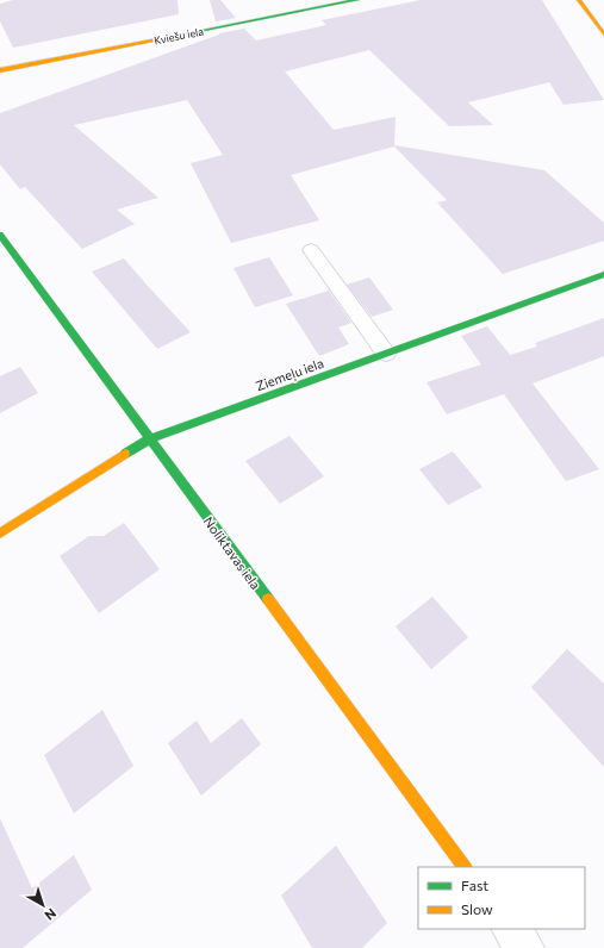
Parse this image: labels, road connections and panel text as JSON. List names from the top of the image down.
{
  "streets": {
    "street": ["Kviešu iela", "Ziemeļu iela", "Noliktavas iela"]
  },
  "crossings": [
    ["Ziemeļu iela", "Noliktavas iela"]
  ],
  "legend": ["Fast", "Slow"],
  "north": "bottom right"
}
